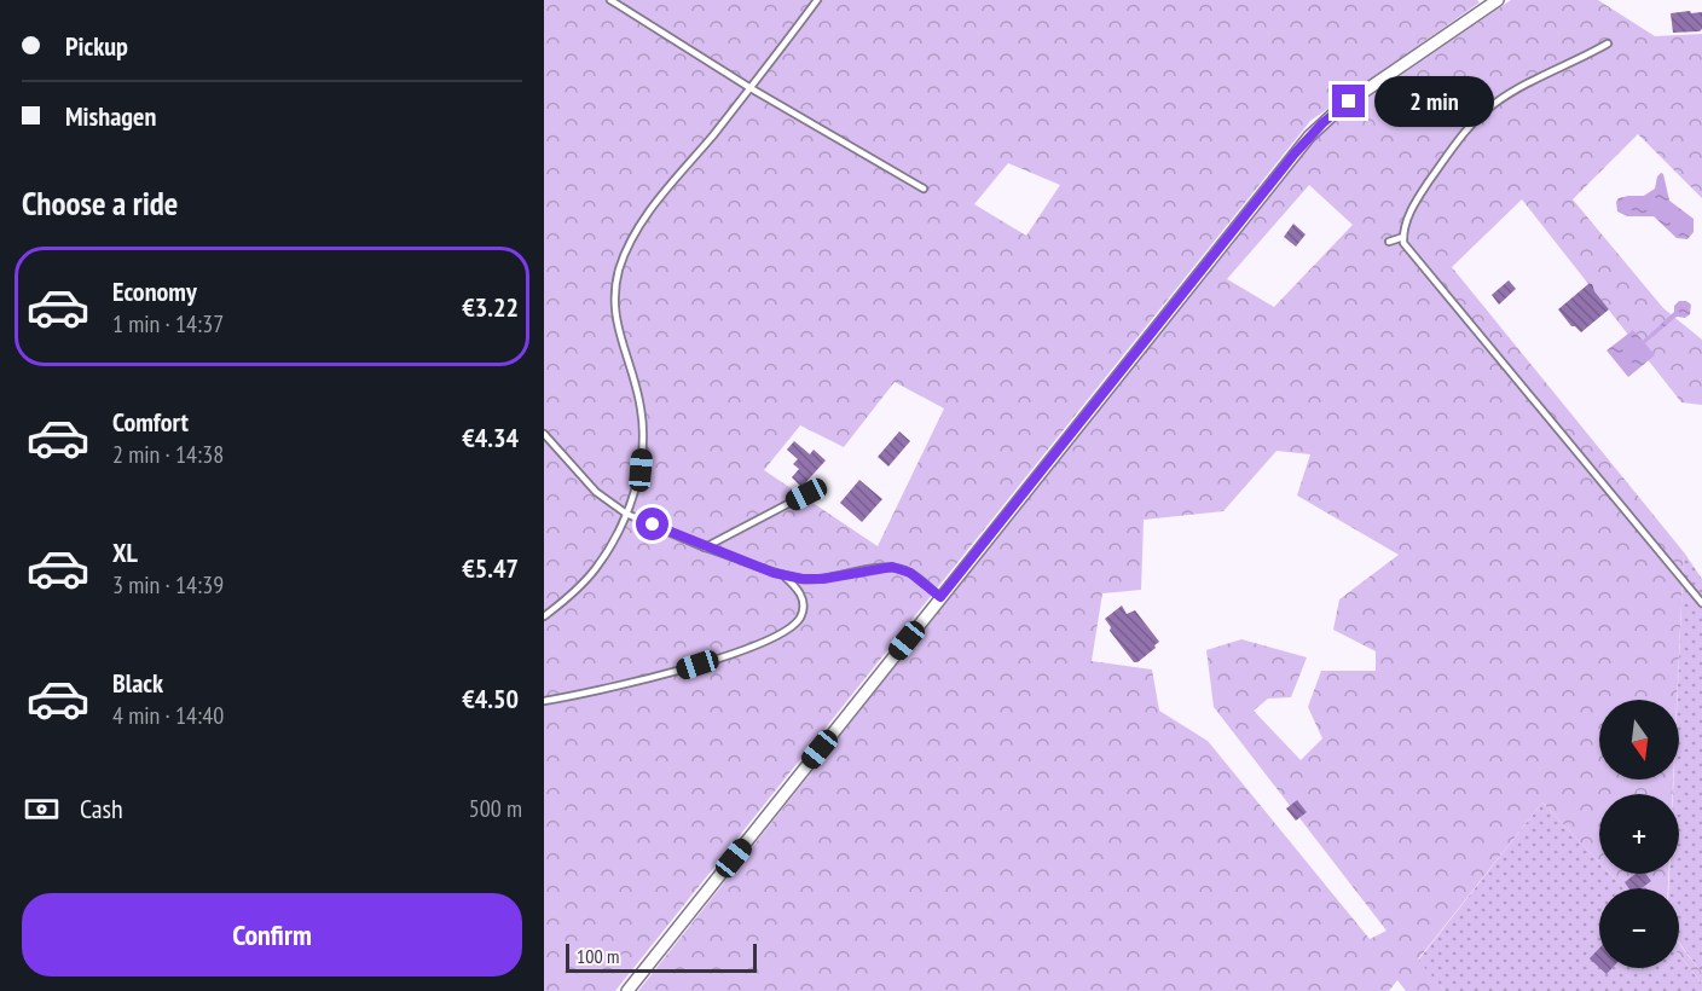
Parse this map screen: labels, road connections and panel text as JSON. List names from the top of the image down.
{
  "scale_bar": "100 m",
  "north": "bottom",
  "page": {
    "banner": ["Pickup", "Mishagen"],
    "bubble": "2 min",
    "heading": "Choose a ride",
    "list": [
      {
        "name": "Economy",
        "note": "1 min · 14:37",
        "value": "€3.22"
      },
      {
        "name": "Comfort",
        "note": "2 min · 14:38",
        "value": "€4.34"
      },
      {
        "name": "XL",
        "note": "3 min · 14:39",
        "value": "€5.47"
      },
      {
        "name": "Black",
        "note": "4 min · 14:40",
        "value": "€4.50"
      }
    ],
    "map_buttons": ["+", "−"],
    "pay": ["Cash", "500 m"],
    "buttons": "Confirm",
    "scale": "100 m"
  }
}
